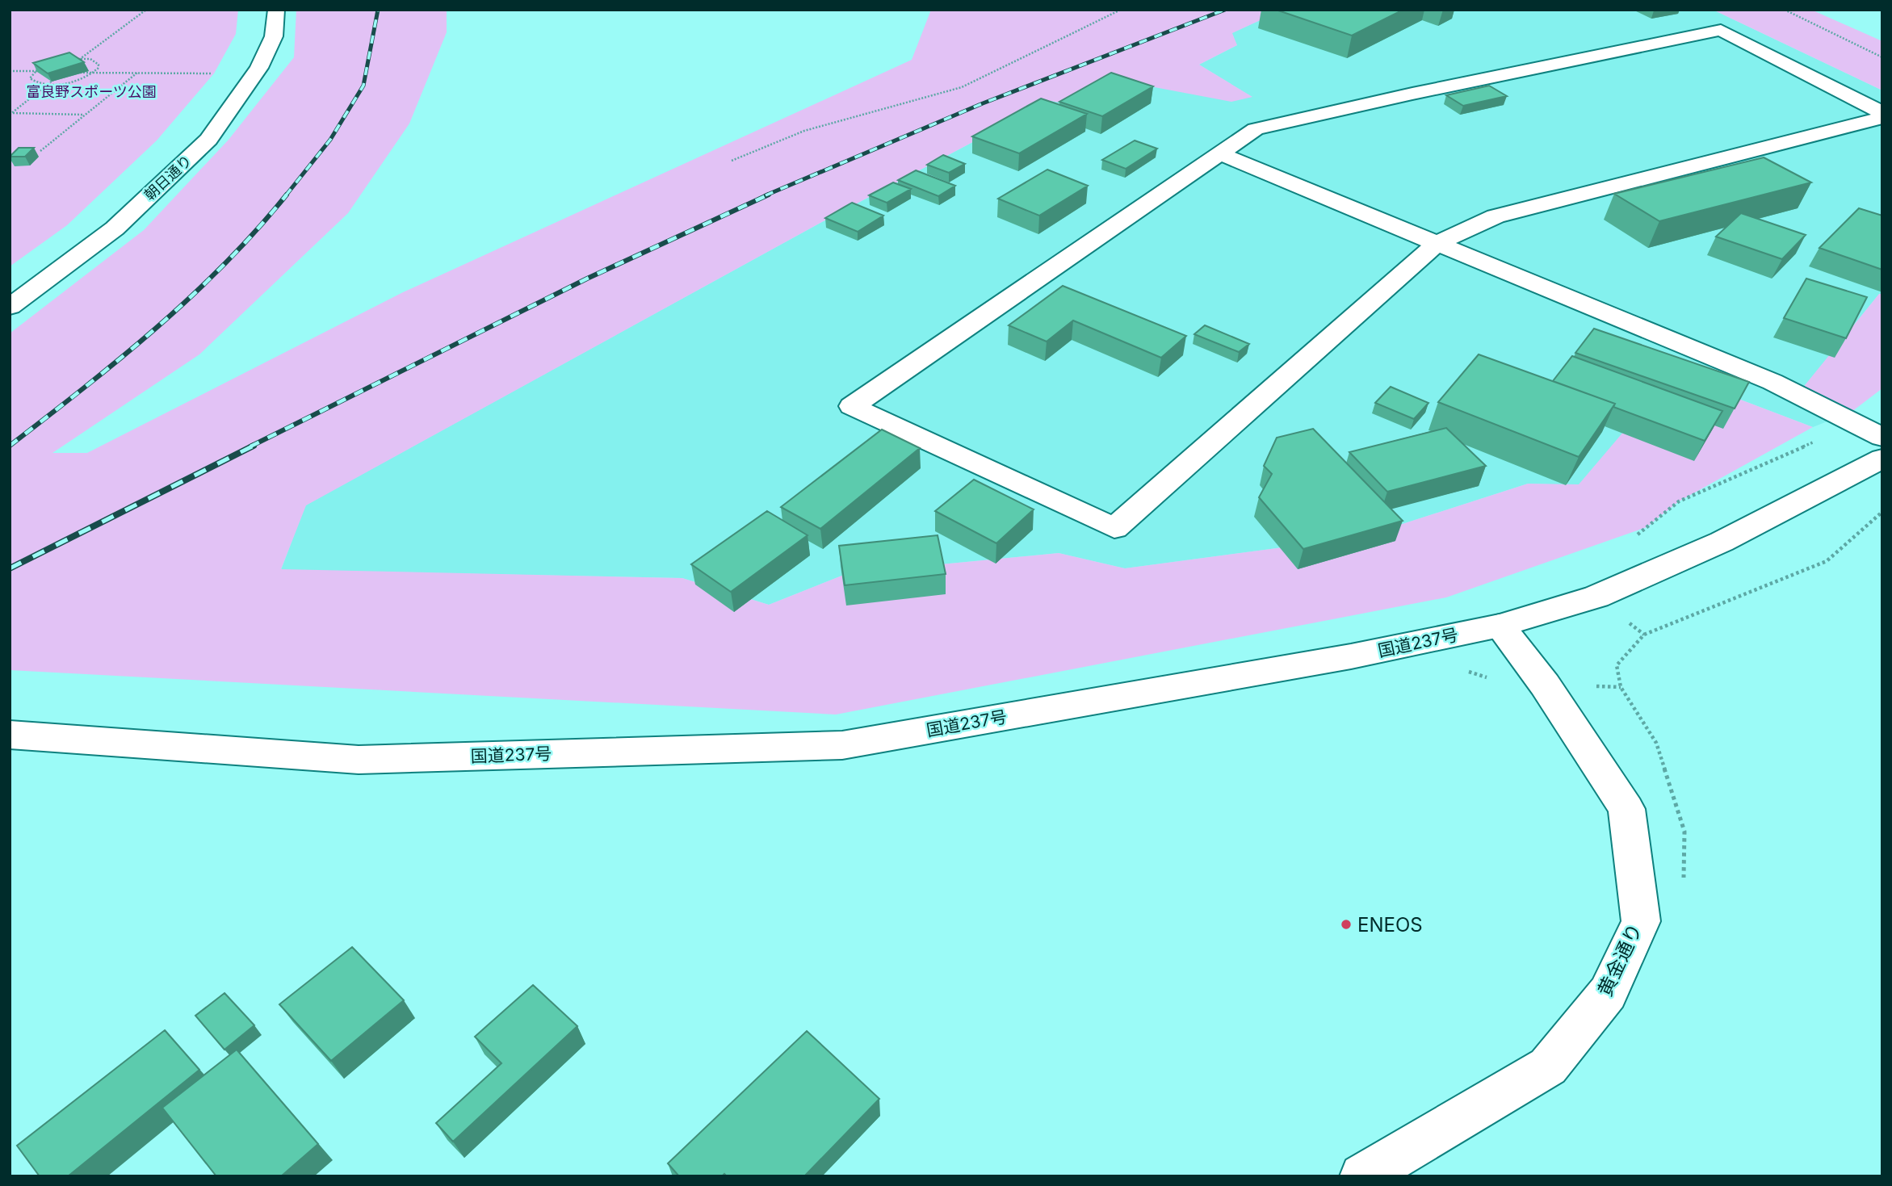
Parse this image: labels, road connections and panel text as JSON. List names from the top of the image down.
{
  "streets": {
    "main road": ["朝日通り", "国道237号", "黄金通り"]
  },
  "crossings": [
    ["国道237号", "黄金通り"]
  ],
  "parks": ["富良野スポーツ公園"],
  "places": ["ENEOS"]
}
